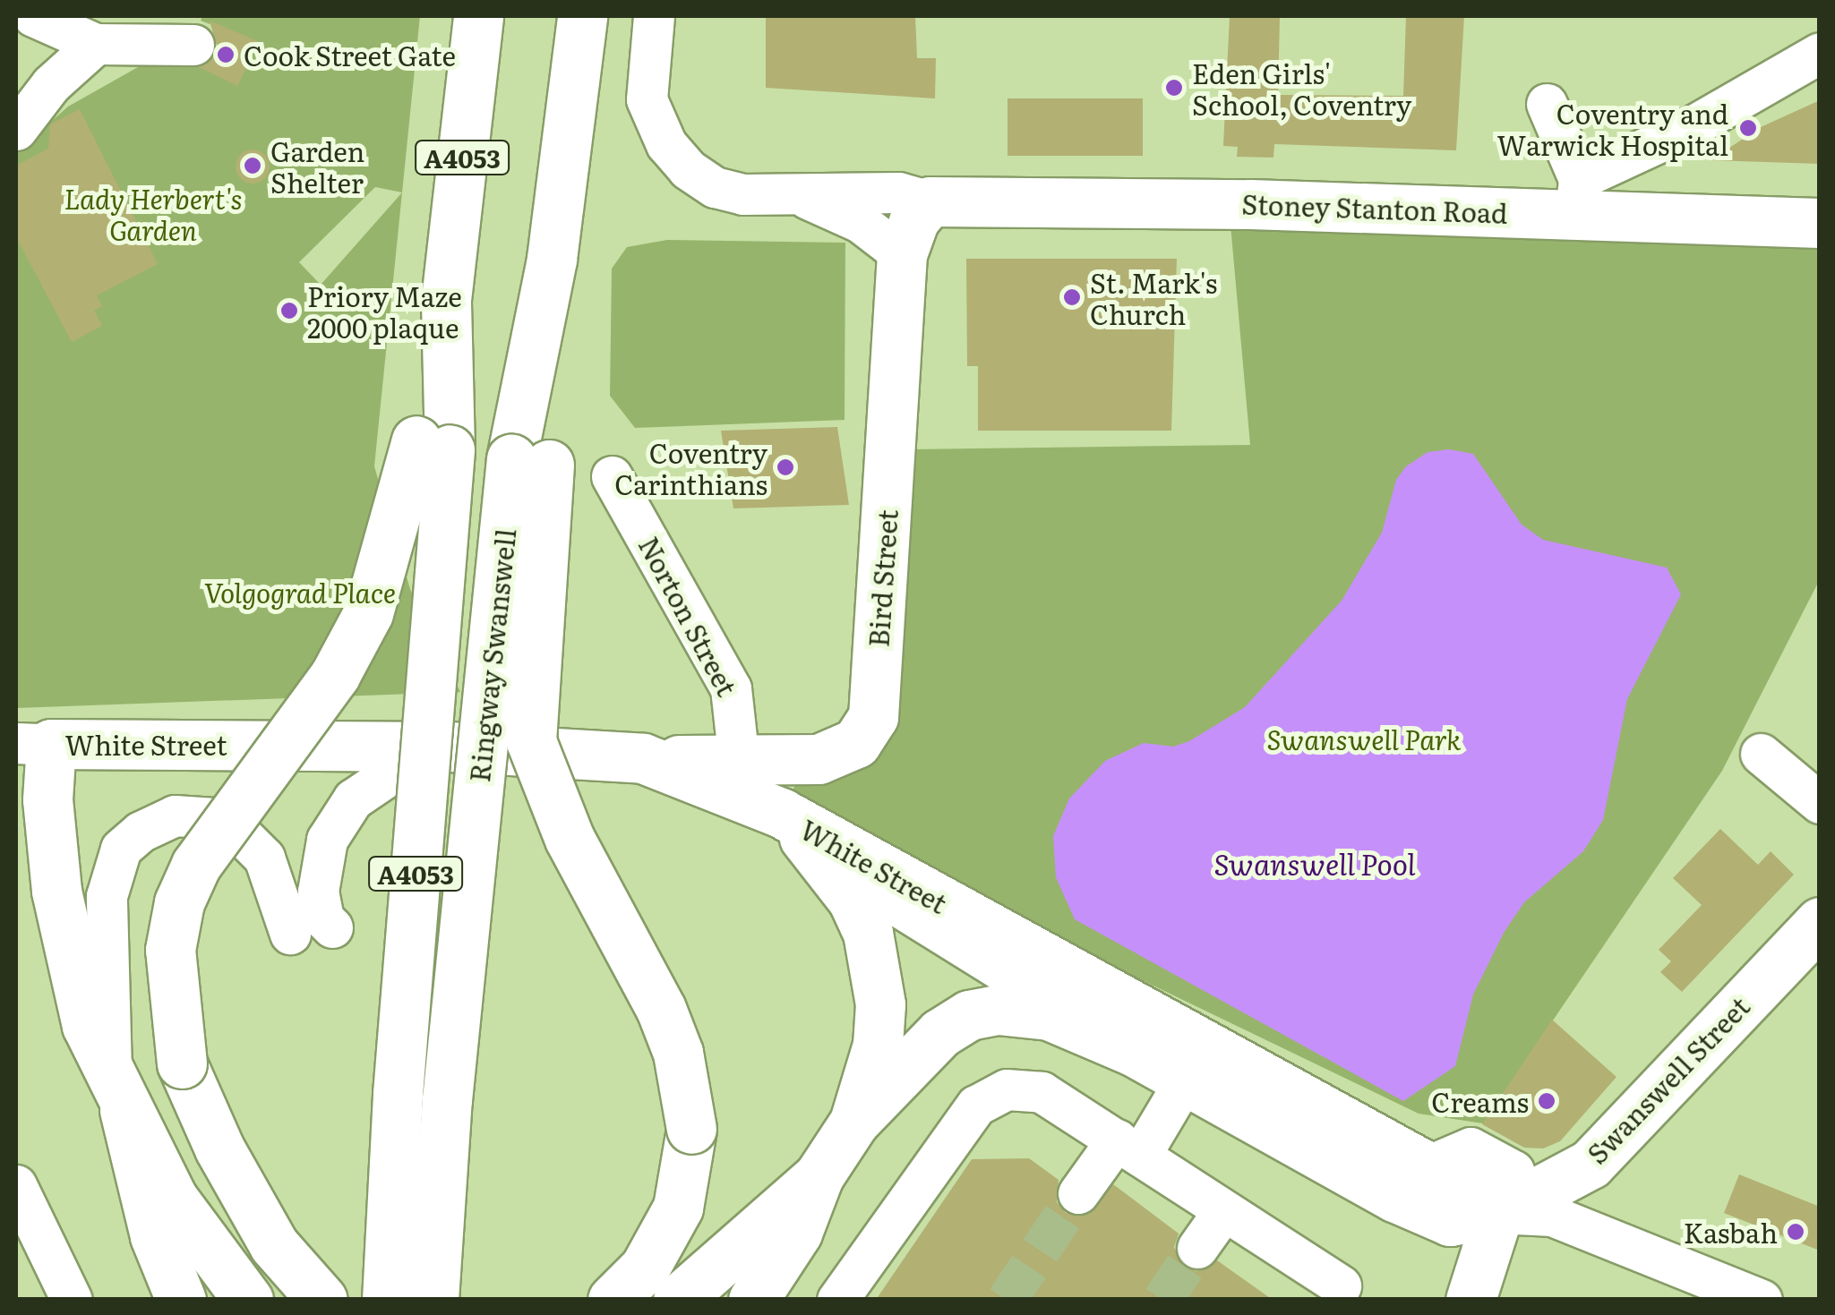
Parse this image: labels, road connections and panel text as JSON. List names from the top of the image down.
{
  "streets": {
    "main road": [
      "A4053",
      "Stoney Stanton Road",
      "Bird Street",
      "Ringway Swanswell",
      "White Street",
      "Swanswell Street"
    ],
    "street": ["Norton Street"]
  },
  "crossings": [
    ["Stoney Stanton Road", "Bird Street"],
    ["Bird Street", "Norton Street"],
    ["Bird Street", "White Street"],
    ["White Street", "Swanswell Street"]
  ],
  "water": ["Swanswell Pool"],
  "parks": ["Lady Herbert's Garden", "Volgograd Place", "Swanswell Park"],
  "places": [
    "Cook Street Gate",
    "Eden Girls' School, Coventry",
    "Coventry and Warwick Hospital",
    "Garden Shelter",
    "St. Mark's Church",
    "Priory Maze 2000 plaque",
    "Coventry Carinthians",
    "Creams",
    "Kasbah"
  ]
}
